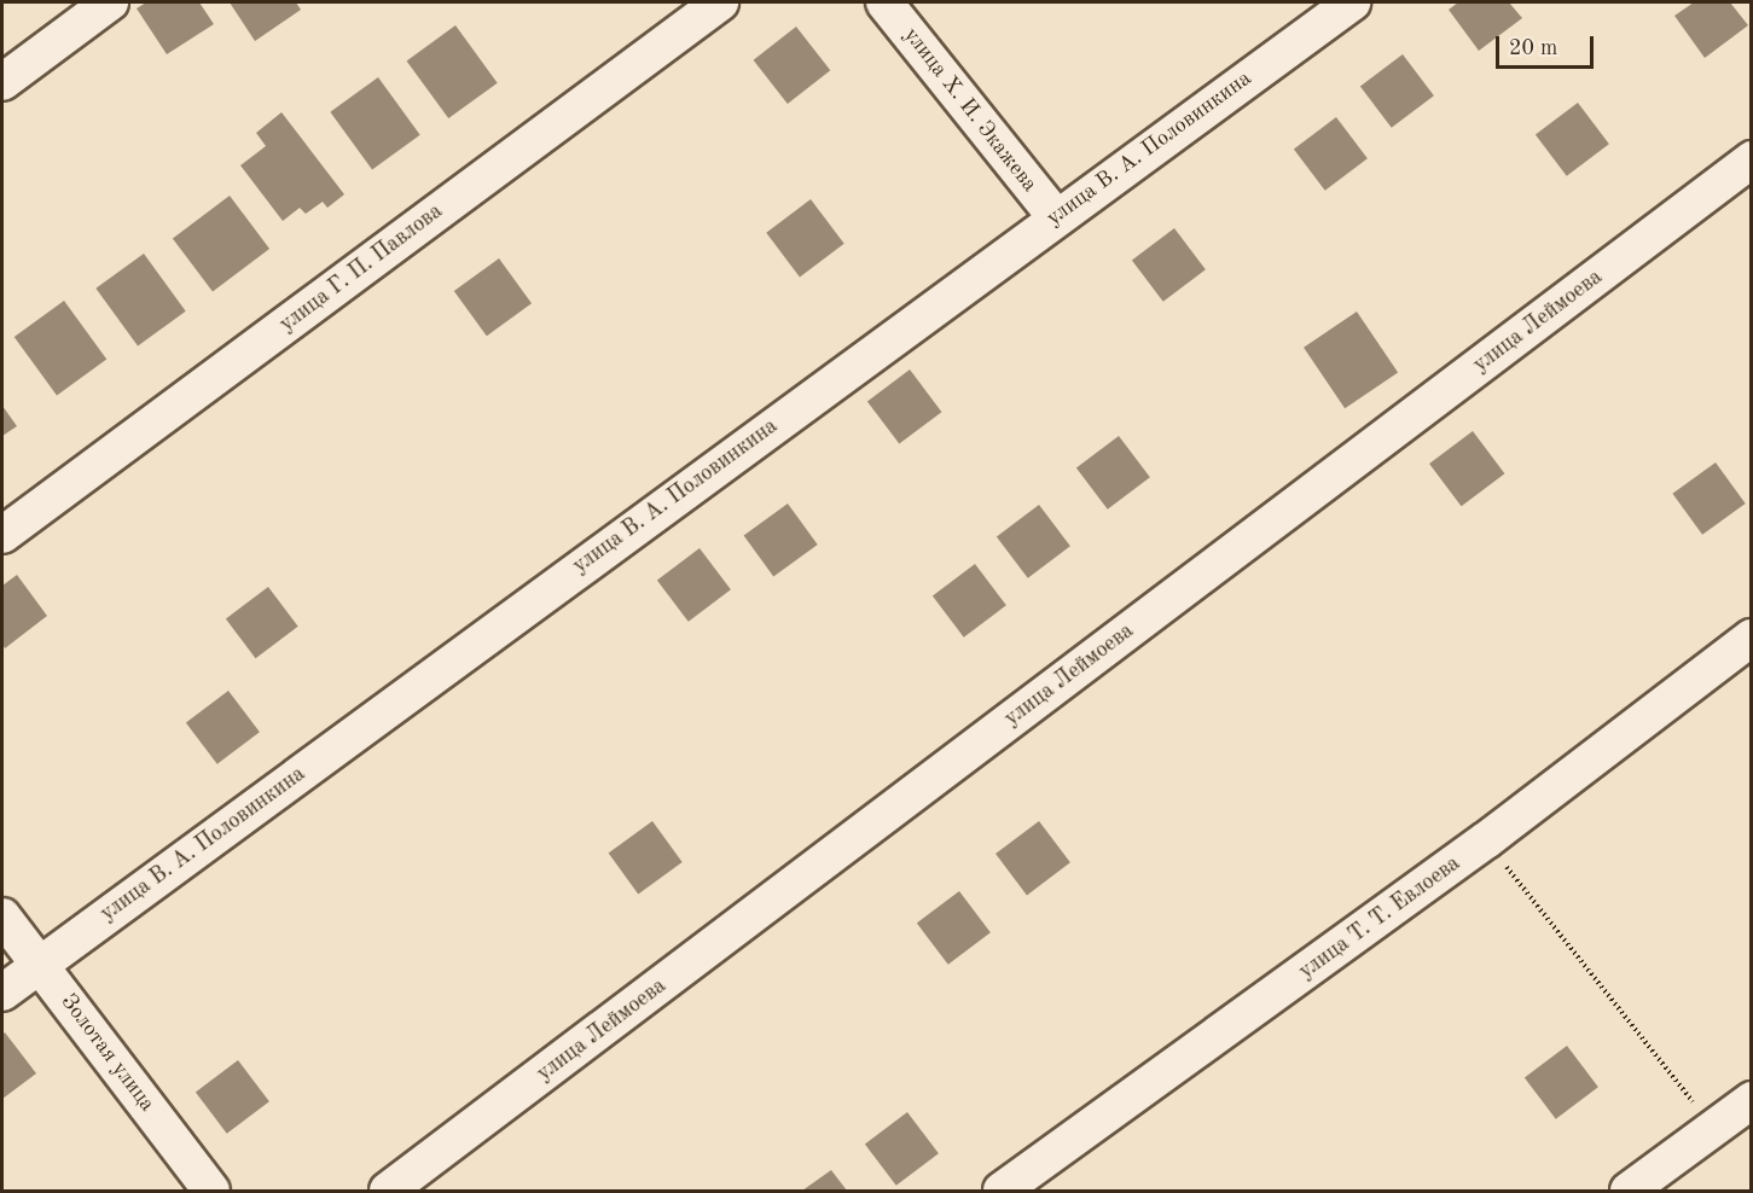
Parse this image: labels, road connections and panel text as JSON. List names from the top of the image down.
{
  "streets": {
    "street": [
      "улица Х. И. Экажева",
      "улица В. А. Половинкина",
      "улица Г. П. Павлова",
      "улица Леймоева",
      "улица Т. Т. Евлоева",
      "Золотая улица"
    ]
  },
  "crossings": [
    ["улица Х. И. Экажева", "улица В. А. Половинкина"],
    ["улица В. А. Половинкина", "Золотая улица"]
  ],
  "scale_bar": "20 m"
}
